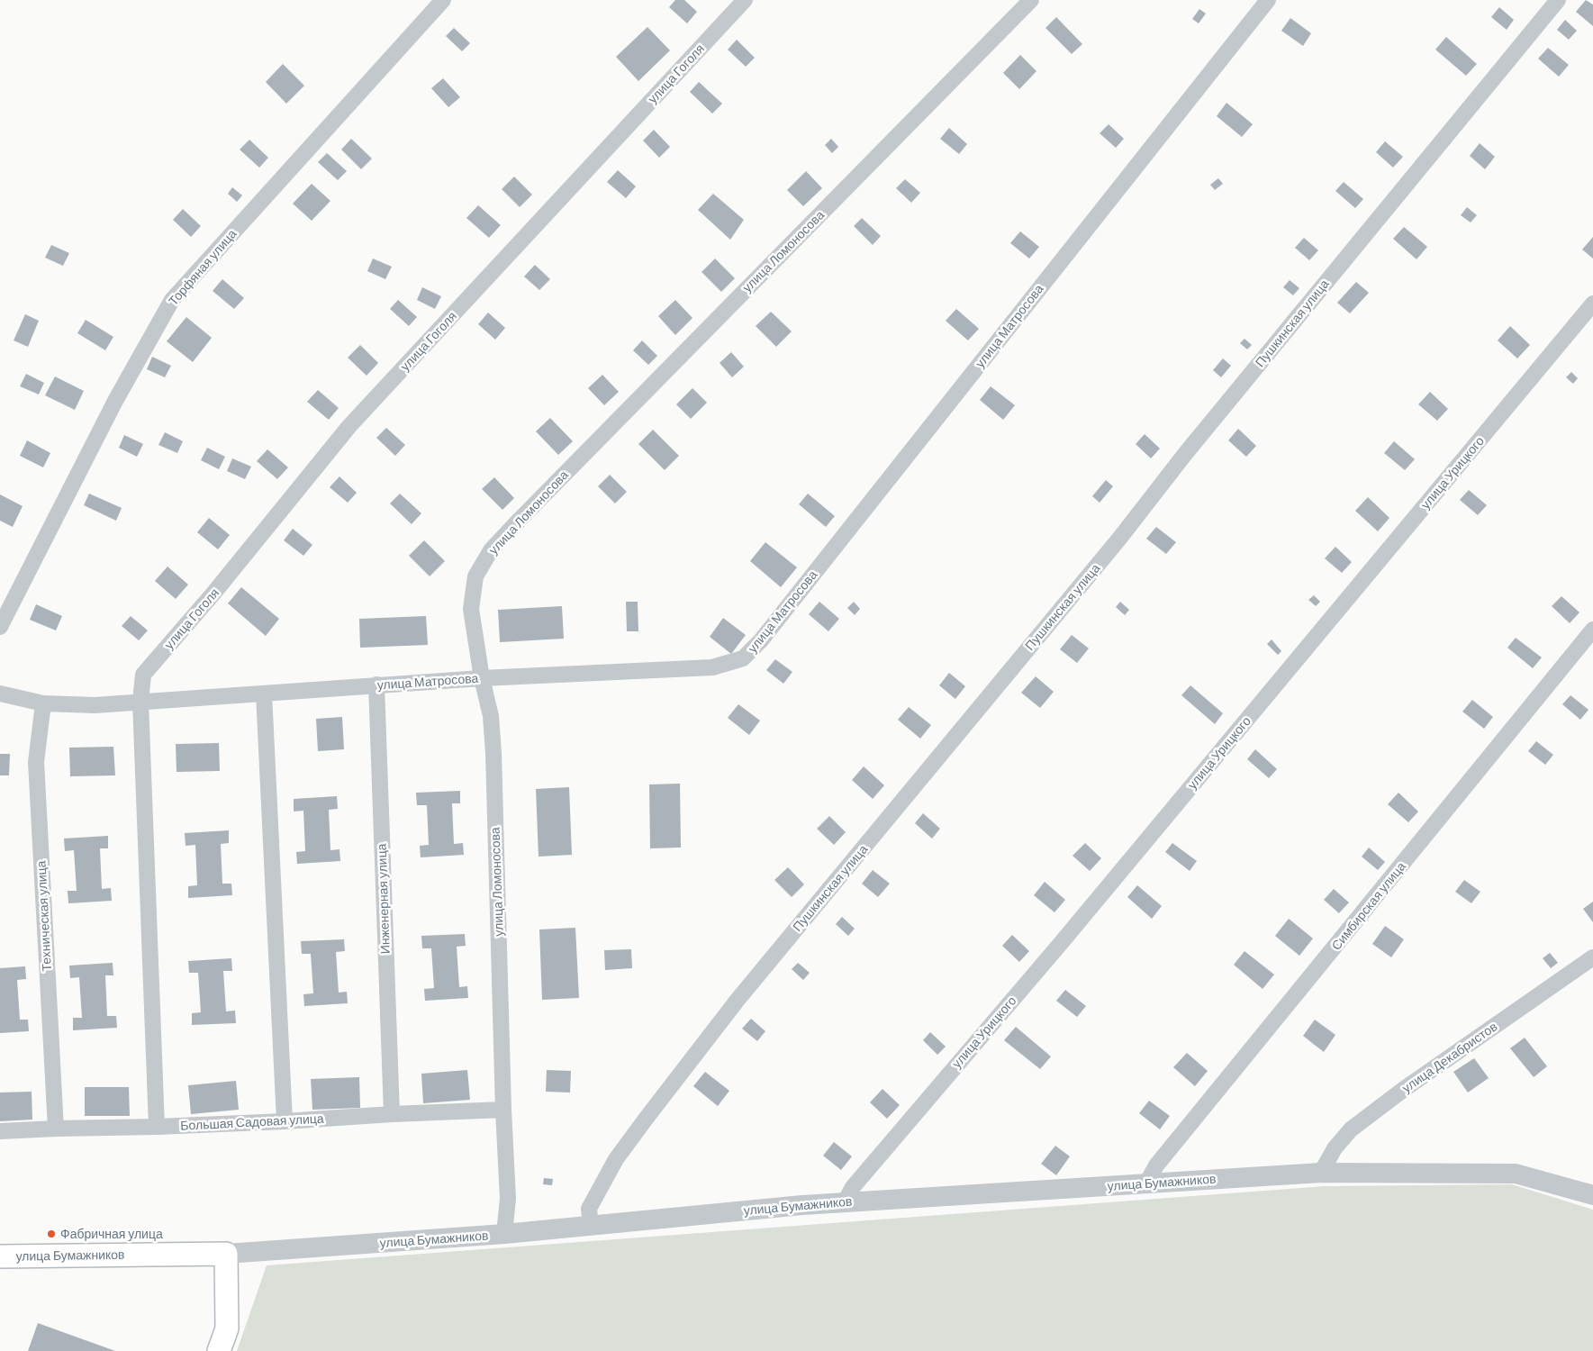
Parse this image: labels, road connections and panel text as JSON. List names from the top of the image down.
{
  "streets": {
    "main road": ["улица Бумажников"],
    "street": [
      "улица Гоголя",
      "улица Ломоносова",
      "Торфяная улица",
      "Пушкинская улица",
      "улица Матросова",
      "улица Урицкого",
      "Инженерная улица",
      "Симбирская улица",
      "Техническая улица",
      "улица Декабристов",
      "Большая Садовая улица"
    ]
  },
  "crossings": [
    ["улица Гоголя", "улица Матросова"],
    ["улица Ломоносова", "улица Матросова"],
    ["улица Ломоносова", "Большая Садовая улица"],
    ["улица Ломоносова", "улица Бумажников"],
    ["Пушкинская улица", "улица Бумажников"],
    ["улица Матросова", "Инженерная улица"],
    ["улица Матросова", "Техническая улица"],
    ["улица Урицкого", "улица Бумажников"],
    ["Инженерная улица", "Большая Садовая улица"],
    ["Симбирская улица", "улица Бумажников"],
    ["Техническая улица", "Большая Садовая улица"],
    ["улица Декабристов", "улица Бумажников"]
  ],
  "places": ["Фабричная улица"]
}
